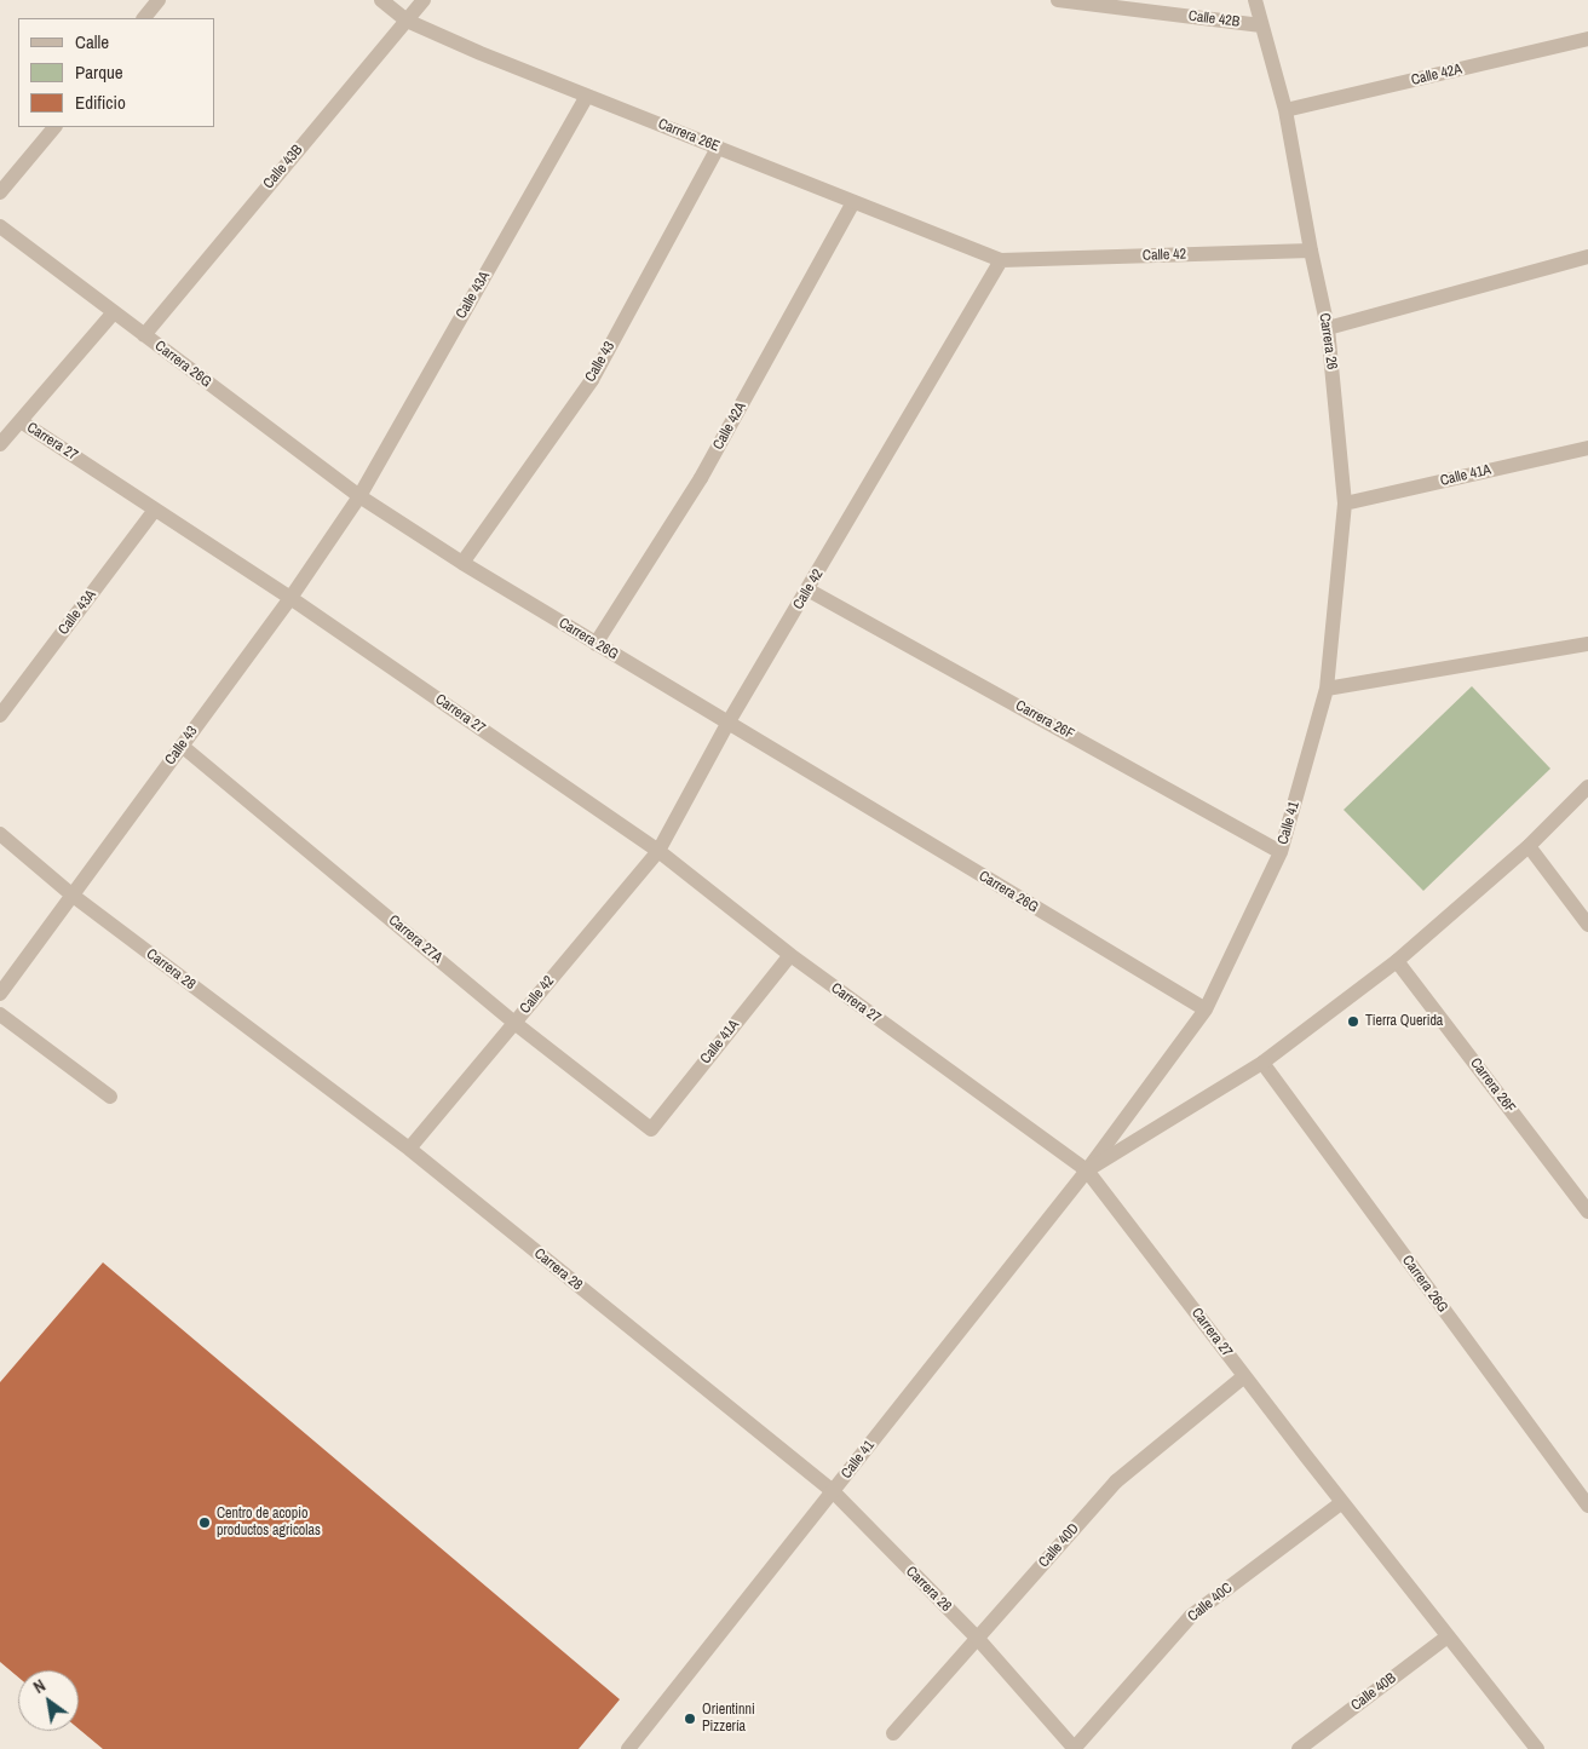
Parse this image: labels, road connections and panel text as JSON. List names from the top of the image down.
{
  "streets": {
    "street": [
      "Calle 42B",
      "Calle 42A",
      "Carrera 26E",
      "Calle 43B",
      "Calle 42",
      "Calle 43A",
      "Carrera 26",
      "Calle 43",
      "Carrera 26G",
      "Carrera 27",
      "Calle 41A",
      "Carrera 26F",
      "Calle 41",
      "Carrera 27A",
      "Carrera 28",
      "Calle 40D",
      "Calle 40C",
      "Calle 40B"
    ]
  },
  "crossings": [
    ["Calle 42B", "Carrera 26"],
    ["Calle 42A", "Carrera 26E"],
    ["Calle 42A", "Carrera 26"],
    ["Calle 42A", "Carrera 26G"],
    ["Carrera 26E", "Calle 43B"],
    ["Carrera 26E", "Calle 42"],
    ["Carrera 26E", "Calle 43A"],
    ["Carrera 26E", "Calle 43"],
    ["Calle 43B", "Carrera 26G"],
    ["Calle 42", "Carrera 26"],
    ["Calle 42", "Carrera 26G"],
    ["Calle 42", "Carrera 27"],
    ["Calle 42", "Carrera 26F"],
    ["Calle 42", "Carrera 27A"],
    ["Calle 42", "Carrera 28"],
    ["Calle 43A", "Calle 43"],
    ["Calle 43A", "Carrera 26G"],
    ["Calle 43A", "Carrera 27"],
    ["Carrera 26", "Calle 41A"],
    ["Carrera 26", "Calle 41"],
    ["Calle 43", "Carrera 26G"],
    ["Calle 43", "Carrera 27"],
    ["Calle 43", "Carrera 27A"],
    ["Calle 43", "Carrera 28"],
    ["Carrera 26G", "Calle 41"],
    ["Carrera 27", "Calle 41A"],
    ["Carrera 27", "Calle 41"],
    ["Carrera 27", "Calle 40D"],
    ["Carrera 27", "Calle 40C"],
    ["Carrera 27", "Calle 40B"],
    ["Calle 41A", "Carrera 27A"],
    ["Carrera 26F", "Calle 41"],
    ["Calle 41", "Carrera 28"],
    ["Carrera 28", "Calle 40D"],
    ["Carrera 28", "Calle 40C"]
  ],
  "places": ["Tierra Querida", "Centro de acopio productos agricolas", "Orientinni Pizzería"],
  "legend": ["Calle", "Parque", "Edificio"],
  "north": "top left"
}
